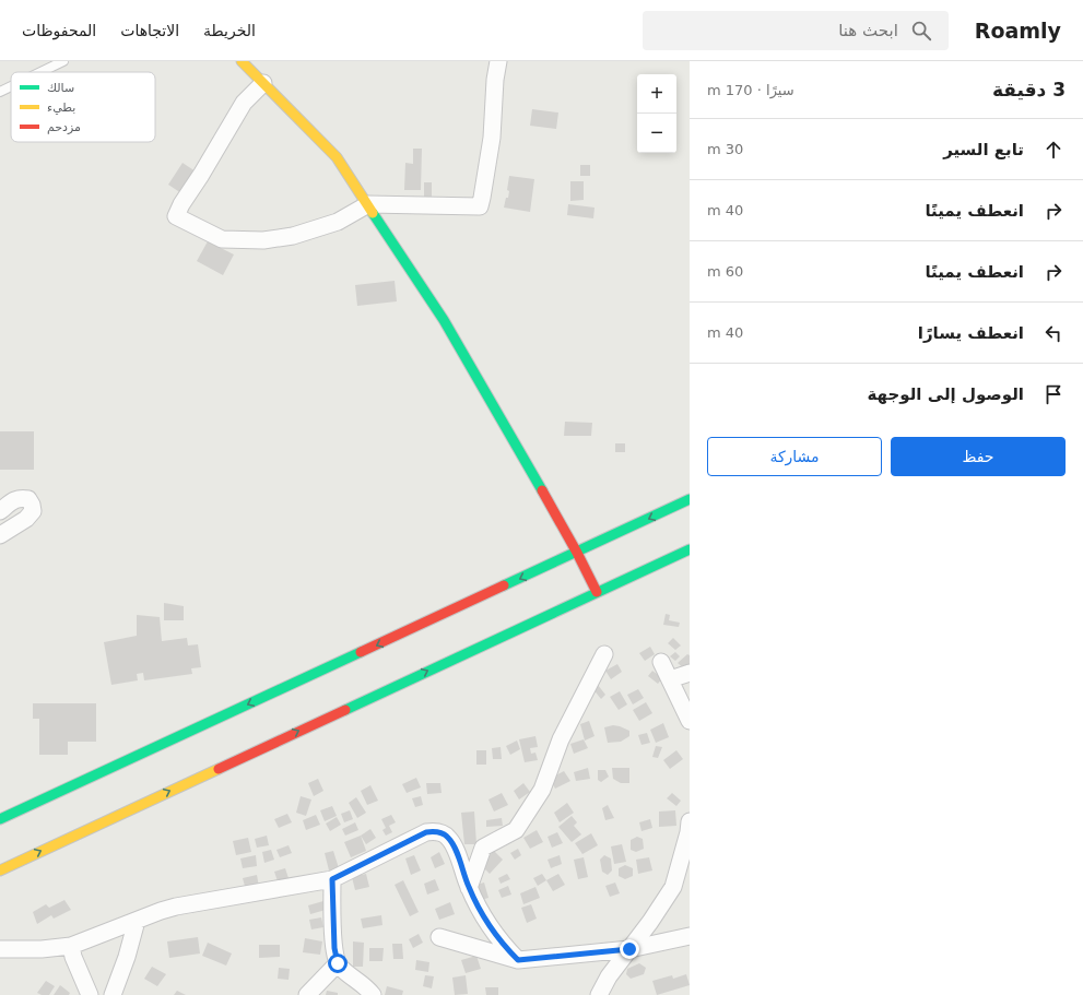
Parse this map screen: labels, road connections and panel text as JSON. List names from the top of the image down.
{
  "legend": ["سالك", "بطيء", "مزدحم"],
  "page": {
    "header": "Roamly",
    "search": "ابحث هنا",
    "nav": ["الخريطة", "الاتجاهات", "المحفوظات"],
    "heading": ["3 دقيقة", "سيرًا · 170 m"],
    "map_buttons": ["+", "−"],
    "list": [
      ["تابع السير", "30 m"],
      ["انعطف يمينًا", "40 m"],
      ["انعطف يمينًا", "60 m"],
      ["انعطف يسارًا", "40 m"],
      "الوصول إلى الوجهة"
    ],
    "buttons": ["حفظ", "مشاركة"]
  }
}
